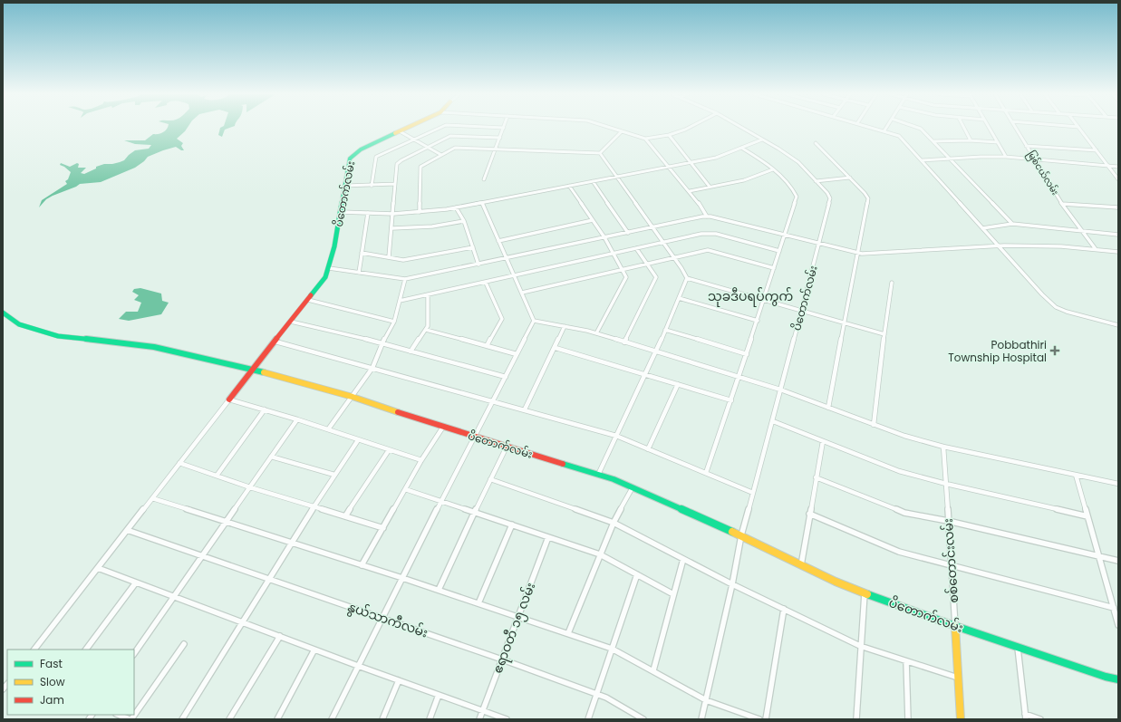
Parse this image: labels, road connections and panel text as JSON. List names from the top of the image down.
{
  "streets": {
    "street": [
      "မြစ်ငယ်လမ်း",
      "ပိတောက်လမ်း",
      "စစ်တောင်းလမ်း",
      "နွယ်သာကီလမ်း",
      "ဧရာဝတီ ၁၅ လမ်း"
    ]
  },
  "crossings": [
    ["ပိတောက်လမ်း", "စစ်တောင်းလမ်း"],
    ["နွယ်သာကီလမ်း", "ဧရာဝတီ ၁၅ လမ်း"]
  ],
  "districts": ["သုခဒီပရပ်ကွက်"],
  "places": {
    "health": ["Pobbathiri Township Hospital"]
  },
  "legend": ["Fast", "Slow", "Jam"]
}
